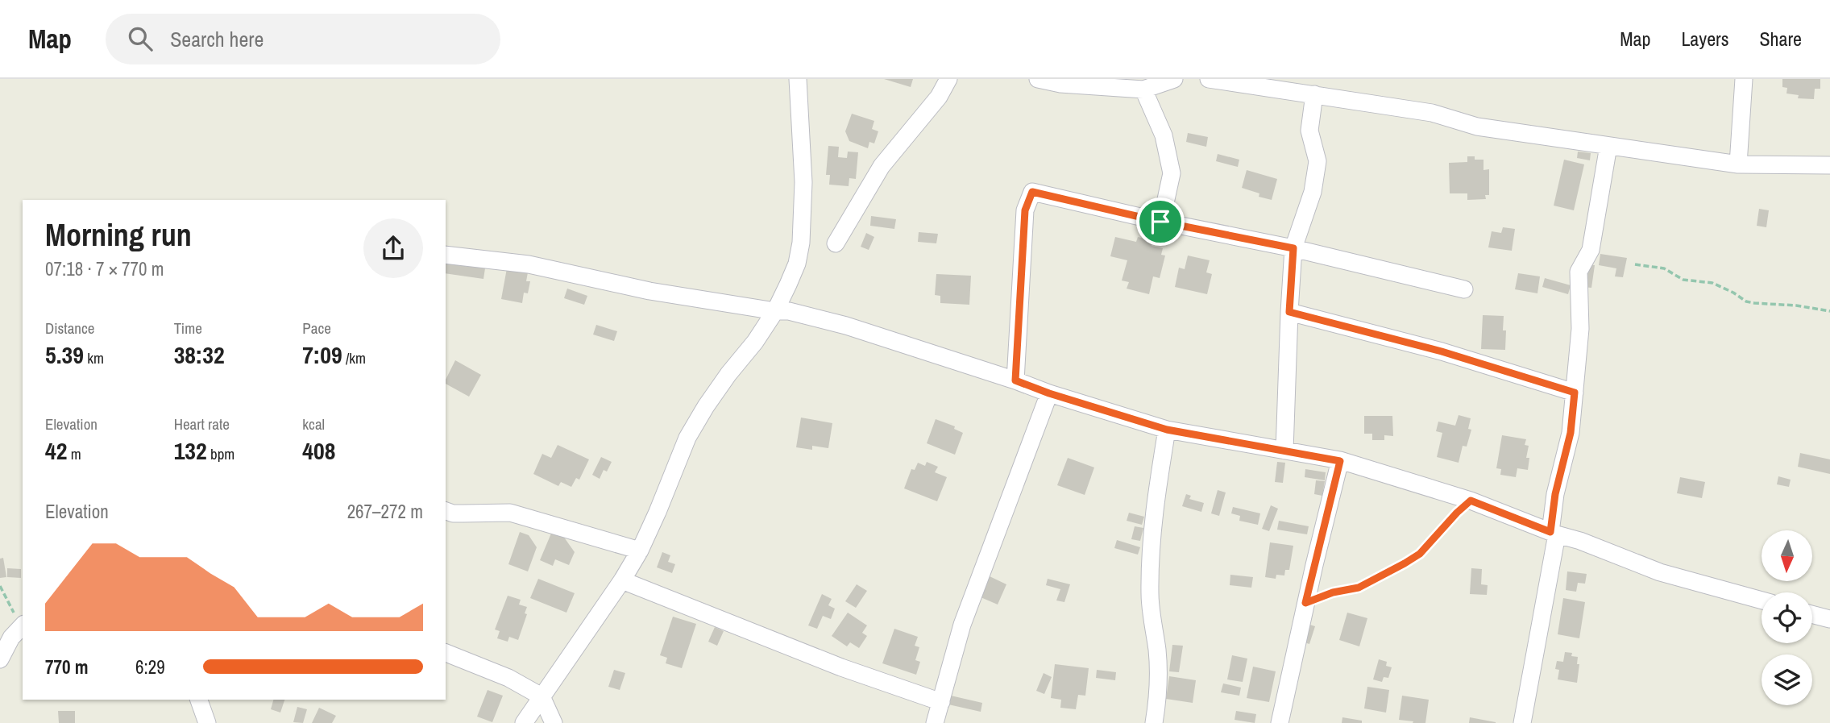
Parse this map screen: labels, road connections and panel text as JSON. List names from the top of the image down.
{
  "north": "bottom",
  "page": {
    "header": "Map",
    "search": "Search here",
    "nav": ["Map", "Layers", "Share"],
    "heading": ["Morning run", "07:18 · 7 × 770 m"],
    "stats": [
      ["Distance", "5.39 km"],
      ["Time", "38:32"],
      ["Pace", "7:09 /km"],
      ["Elevation", "42 m"],
      ["Heart rate", "132 bpm"],
      ["kcal", "408"]
    ],
    "chart": ["Elevation", "267–272 m"],
    "list": [
      {
        "name": "770 m",
        "note": "6:29"
      }
    ]
  }
}
